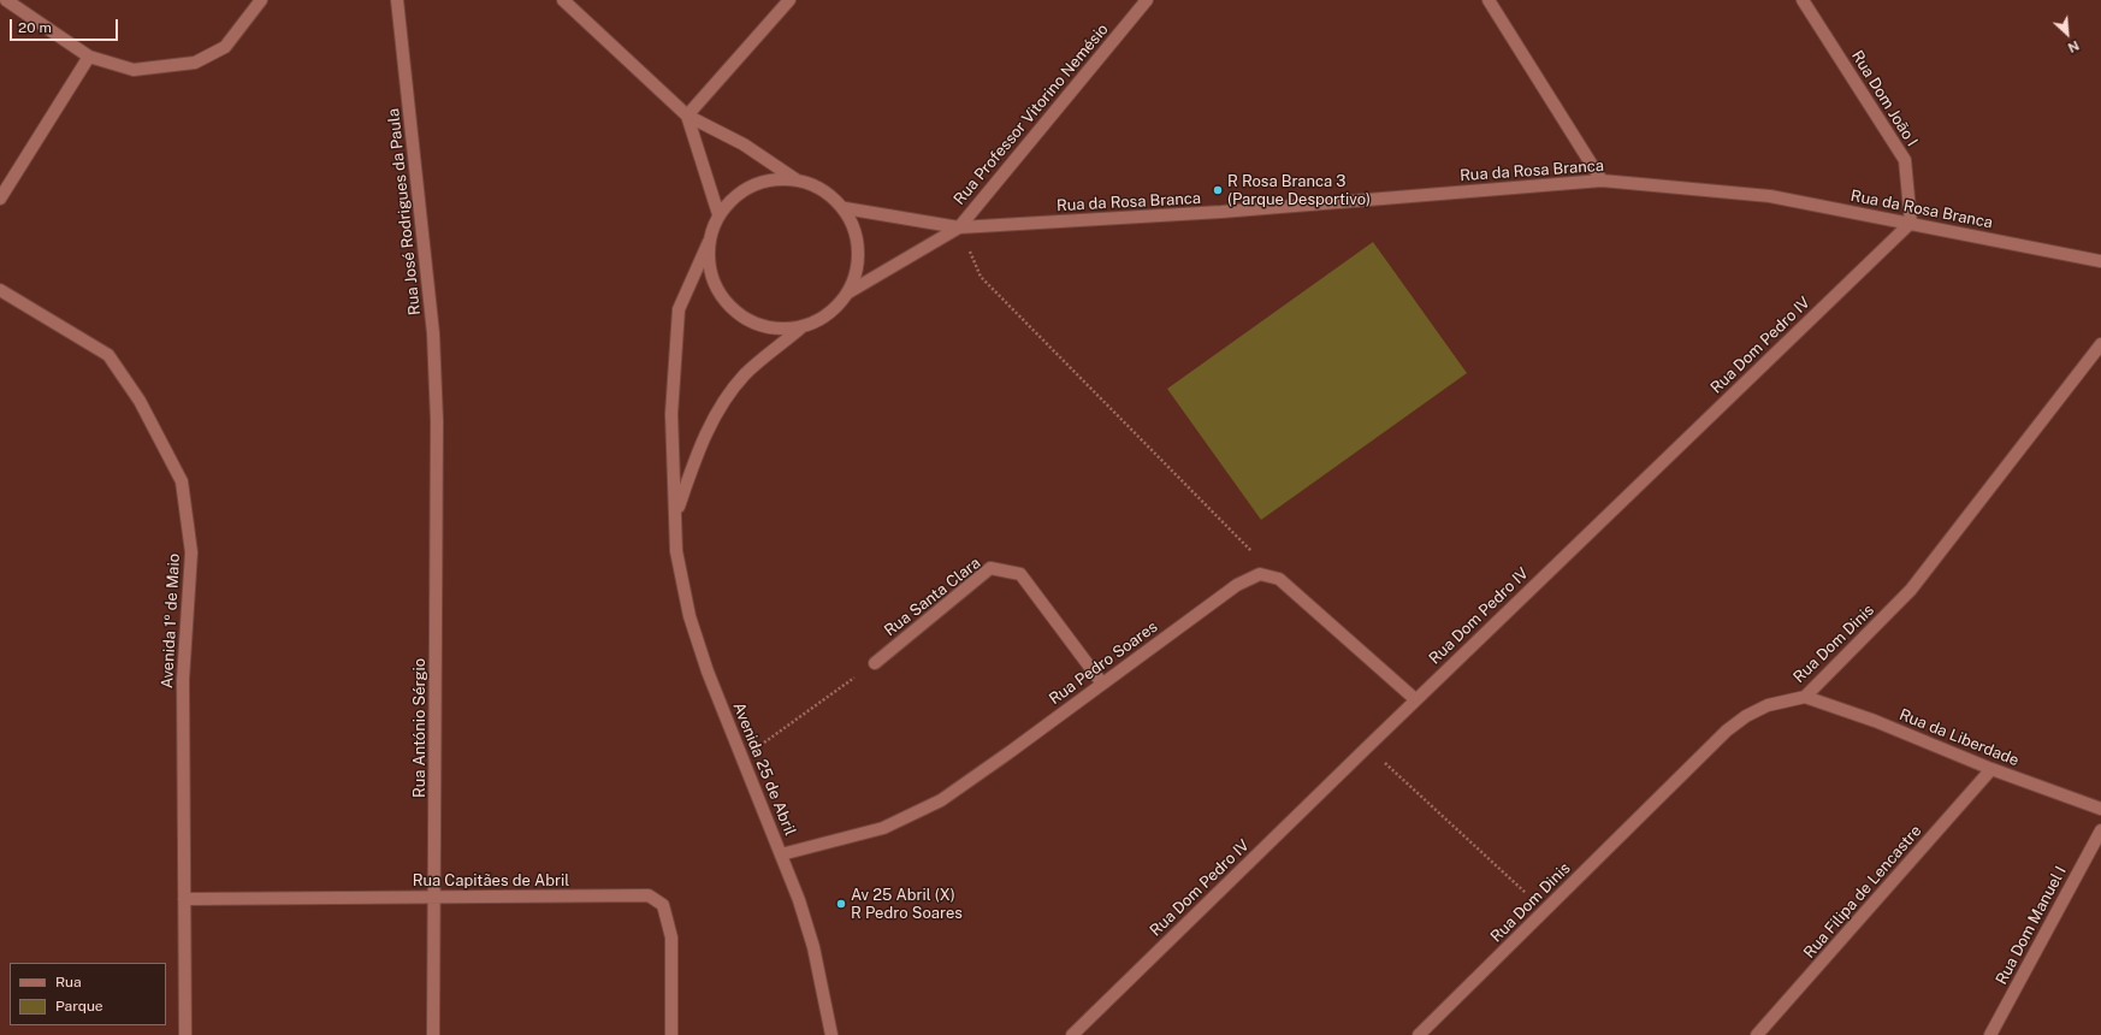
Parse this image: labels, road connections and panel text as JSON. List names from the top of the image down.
{
  "streets": {
    "street": [
      "Rua Dom João I",
      "Rua Professor Vitorino Nemésio",
      "Rua da Rosa Branca",
      "Rua José Rodrigues da Paula",
      "Rua Dom Pedro IV",
      "Rua Santa Clara",
      "Avenida 1º de Maio",
      "Rua Dom Dinis",
      "Rua Pedro Soares",
      "Rua António Sérgio",
      "Rua da Liberdade",
      "Avenida 25 de Abril",
      "Rua Capitães de Abril",
      "Rua Filipa de Lencastre",
      "Rua Dom Manuel I"
    ]
  },
  "crossings": [
    ["Rua Dom João I", "Rua da Rosa Branca"],
    ["Rua Dom João I", "Rua Dom Pedro IV"],
    ["Rua Professor Vitorino Nemésio", "Rua da Rosa Branca"],
    ["Rua da Rosa Branca", "Rua Dom Pedro IV"],
    ["Rua da Rosa Branca", "Avenida 25 de Abril"],
    ["Rua José Rodrigues da Paula", "Rua António Sérgio"],
    ["Rua Santa Clara", "Rua Pedro Soares"],
    ["Avenida 1º de Maio", "Rua Capitães de Abril"],
    ["Rua Dom Dinis", "Rua da Liberdade"],
    ["Rua Pedro Soares", "Avenida 25 de Abril"],
    ["Rua António Sérgio", "Rua Capitães de Abril"],
    ["Rua da Liberdade", "Rua Filipa de Lencastre"]
  ],
  "places": ["R Rosa Branca 3 (Parque Desportivo)", "Av 25 Abril (X) R Pedro Soares"],
  "legend": ["Rua", "Parque"],
  "scale_bar": "20 m",
  "north": "bottom right"
}
